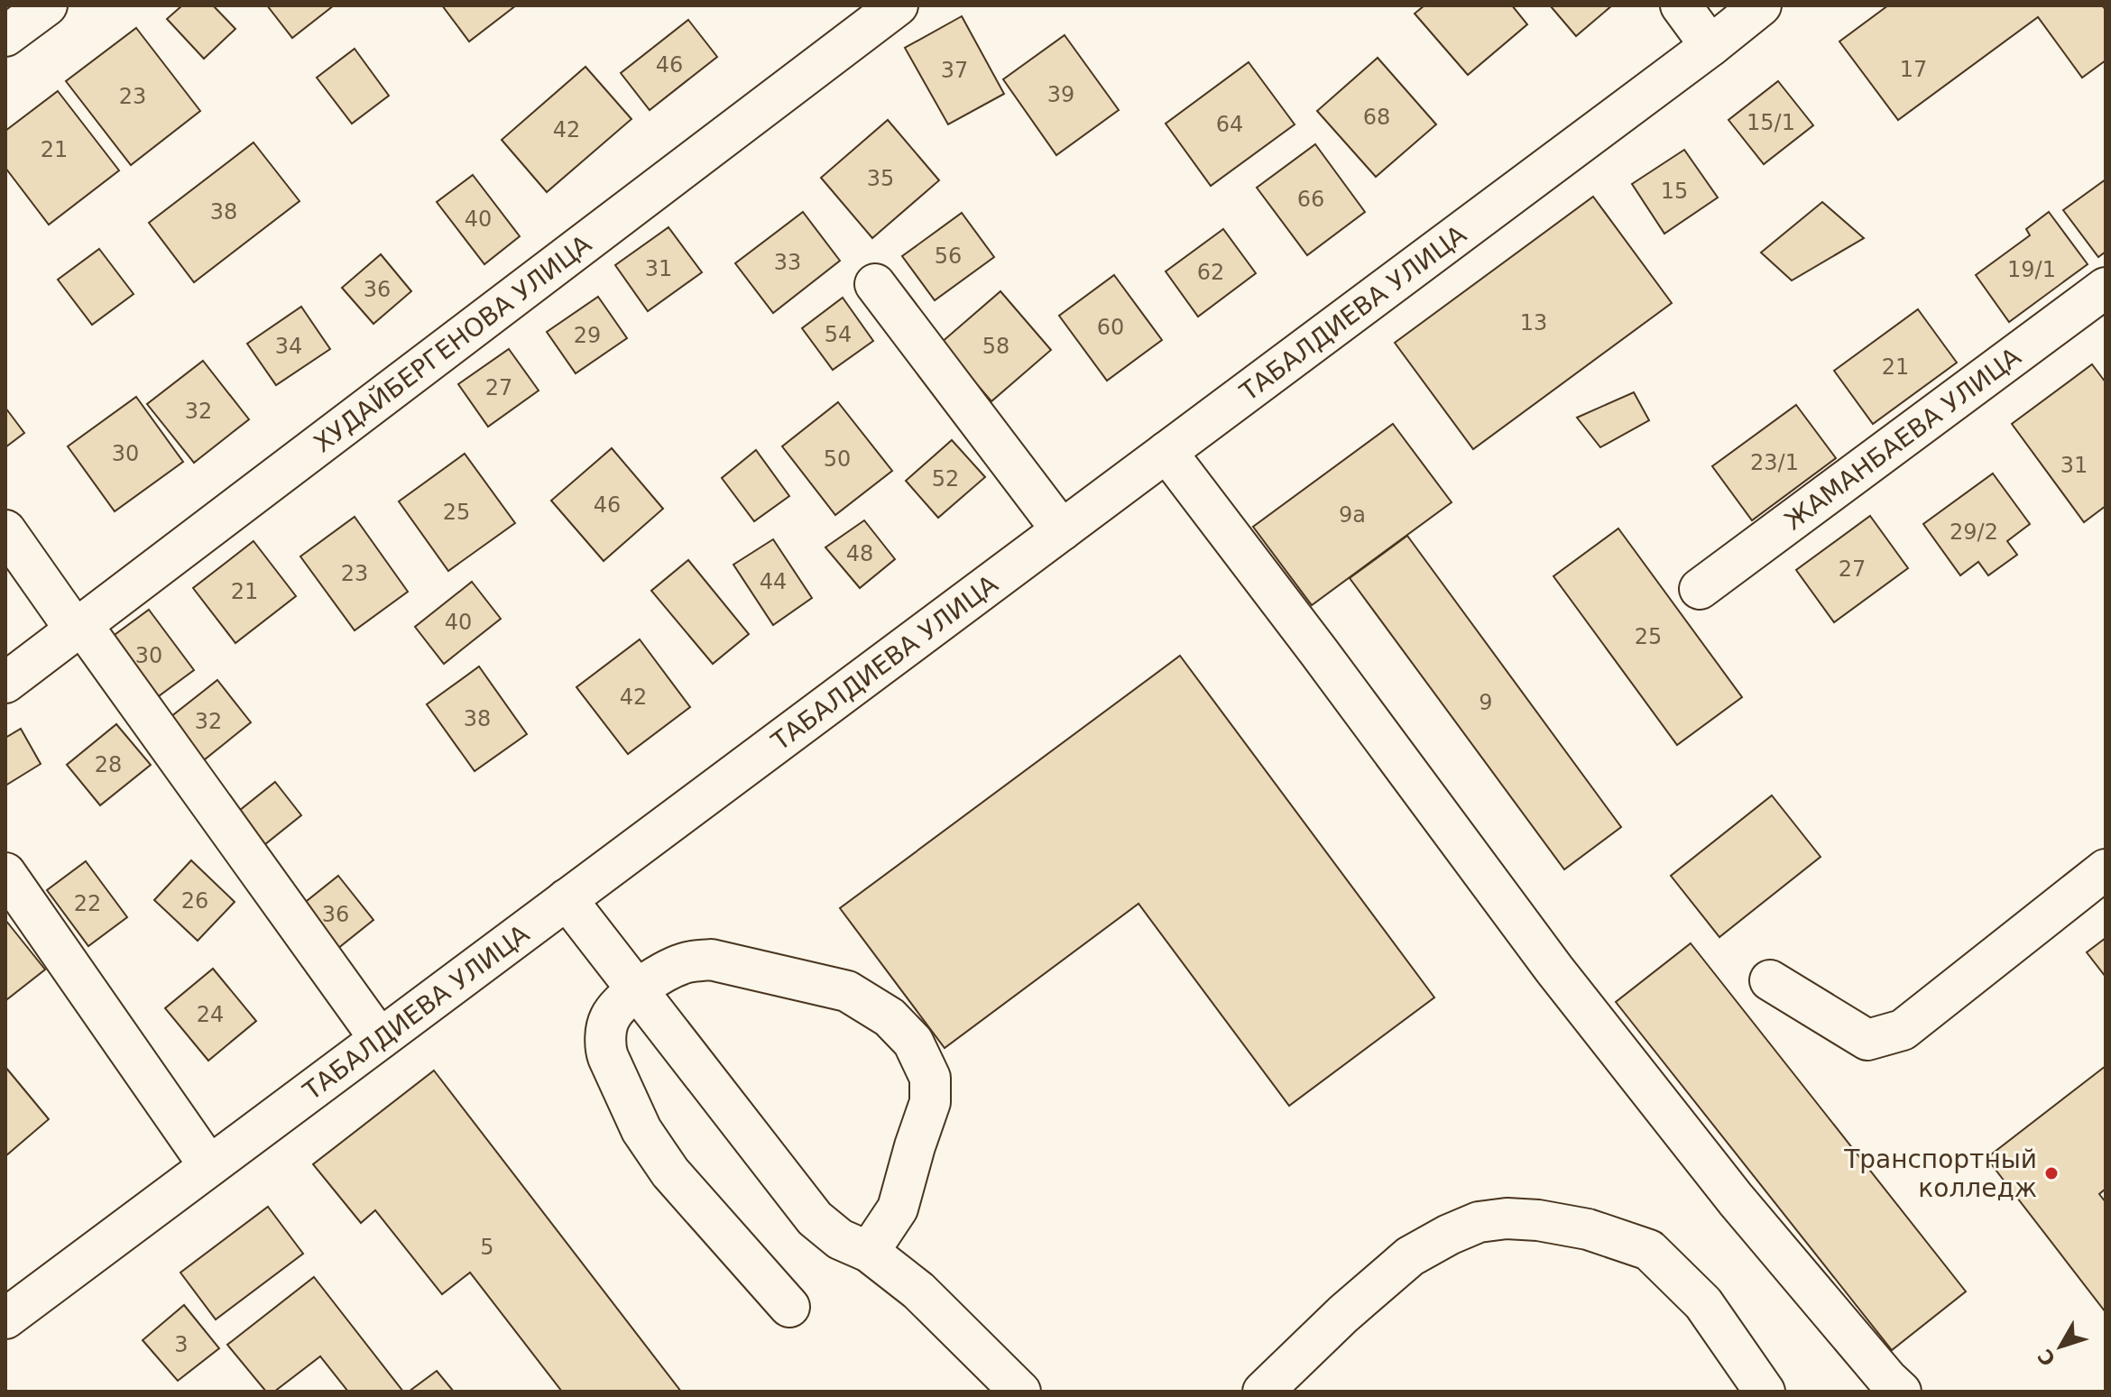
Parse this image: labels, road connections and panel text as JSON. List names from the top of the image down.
{
  "streets": {
    "street": ["ТАБАЛДИЕВА УЛИЦА", "ХУДАЙБЕРГЕНОВА УЛИЦА", "ЖАМАНБАЕВА УЛИЦА"]
  },
  "places": ["Транспортный колледж"],
  "house_numbers": [
    "46",
    "17",
    "37",
    "39",
    "23",
    "68",
    "15/1",
    "64",
    "42",
    "21",
    "35",
    "15",
    "66",
    "38",
    "40",
    "56",
    "33",
    "31",
    "19/1",
    "62",
    "36",
    "13",
    "60",
    "54",
    "29",
    "34",
    "58",
    "21",
    "27",
    "32",
    "30",
    "50",
    "23/1",
    "31",
    "52",
    "46",
    "25",
    "9а",
    "29/2",
    "48",
    "27",
    "23",
    "44",
    "21",
    "40",
    "25",
    "30",
    "42",
    "9",
    "38",
    "32",
    "28",
    "26",
    "22",
    "36",
    "24",
    "5",
    "3"
  ],
  "north": "bottom left"
}
